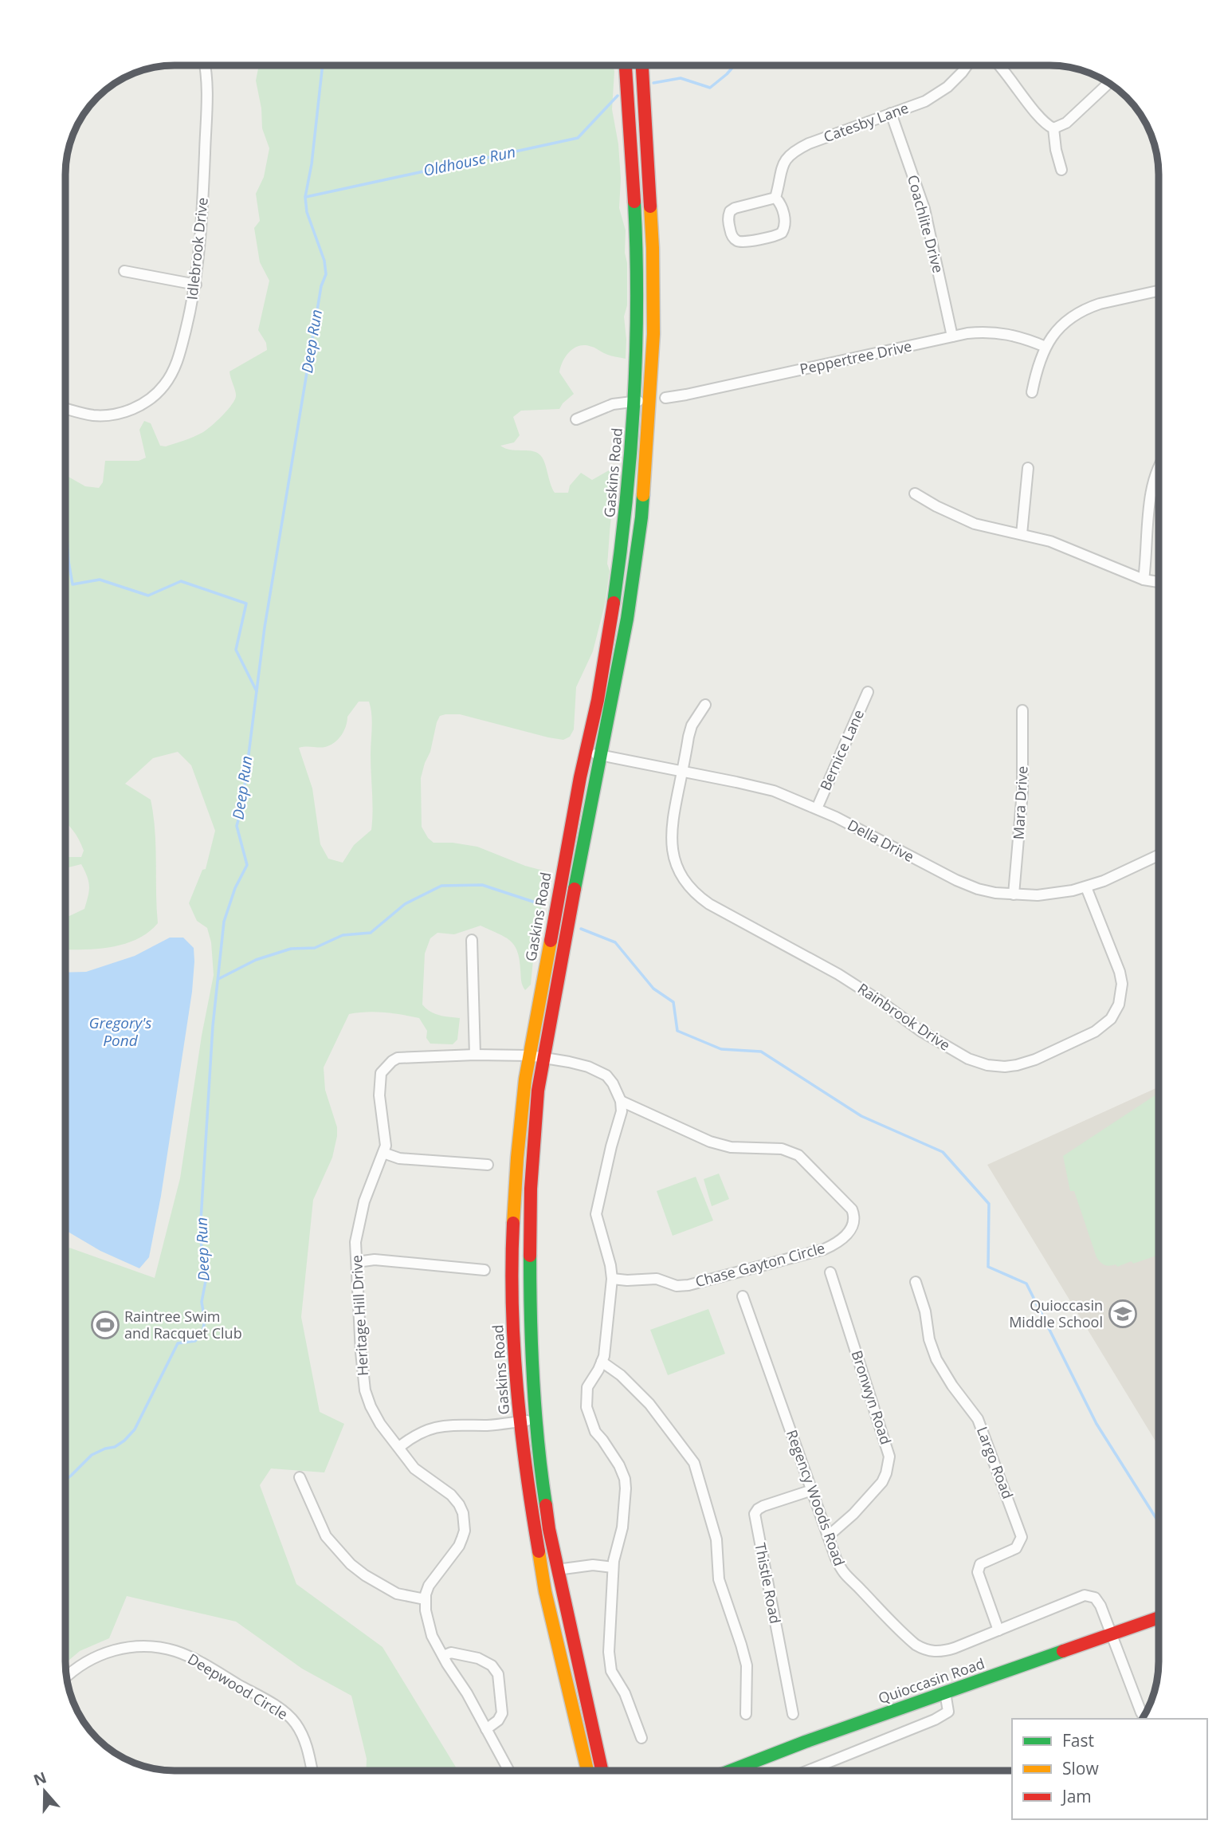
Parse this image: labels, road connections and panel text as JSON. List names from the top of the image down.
{
  "streets": {
    "main road": ["Gaskins Road", "Quioccasin Road"],
    "street": [
      "Catesby Lane",
      "Coachlite Drive",
      "Idlebrook Drive",
      "Peppertree Drive",
      "Bernice Lane",
      "Mara Drive",
      "Della Drive",
      "Rainbrook Drive",
      "Chase Gayton Circle",
      "Heritage Hill Drive",
      "Bronwyn Road",
      "Largo Road",
      "Regency Woods Road",
      "Thistle Road",
      "Deepwood Circle"
    ]
  },
  "crossings": [
    ["Catesby Lane", "Coachlite Drive"],
    ["Coachlite Drive", "Peppertree Drive"],
    ["Gaskins Road", "Della Drive"],
    ["Gaskins Road", "Heritage Hill Drive"],
    ["Bernice Lane", "Della Drive"],
    ["Mara Drive", "Della Drive"],
    ["Della Drive", "Rainbrook Drive"],
    ["Chase Gayton Circle", "Heritage Hill Drive"],
    ["Bronwyn Road", "Regency Woods Road"],
    ["Largo Road", "Regency Woods Road"],
    ["Regency Woods Road", "Thistle Road"],
    ["Regency Woods Road", "Quioccasin Road"]
  ],
  "water": ["Oldhouse Run", "Deep Run", "Gregory's Pond"],
  "places": {
    "school or university": ["Quioccasin Middle School"],
    "sports": ["Raintree Swim and Racquet Club"]
  },
  "legend": ["Fast", "Slow", "Jam"],
  "north": "top"
}
